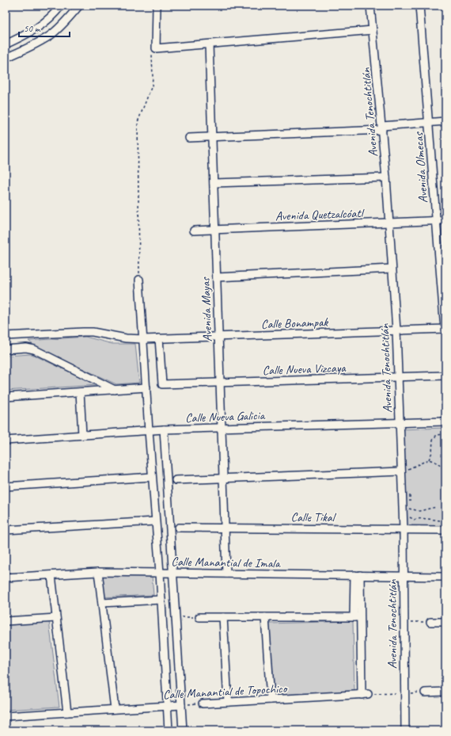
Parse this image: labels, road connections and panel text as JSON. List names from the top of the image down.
{
  "streets": {
    "street": [
      "Avenida Tenochtitlán",
      "Avenida Olmecas",
      "Avenida Quetzalcóatl",
      "Avenida Mayas",
      "Calle Bonampak",
      "Calle Nueva Vizcaya",
      "Calle Nueva Galicia",
      "Calle Tikal",
      "Calle Manantial de Imala",
      "Calle Manantial de Topochico"
    ]
  },
  "crossings": [
    ["Avenida Tenochtitlán", "Avenida Quetzalcóatl"],
    ["Avenida Tenochtitlán", "Calle Bonampak"],
    ["Avenida Tenochtitlán", "Calle Nueva Vizcaya"],
    ["Avenida Tenochtitlán", "Calle Nueva Galicia"],
    ["Avenida Tenochtitlán", "Calle Tikal"],
    ["Avenida Tenochtitlán", "Calle Manantial de Imala"],
    ["Avenida Olmecas", "Avenida Quetzalcóatl"],
    ["Avenida Olmecas", "Calle Bonampak"],
    ["Avenida Quetzalcóatl", "Avenida Mayas"],
    ["Avenida Mayas", "Calle Bonampak"],
    ["Avenida Mayas", "Calle Nueva Vizcaya"],
    ["Avenida Mayas", "Calle Nueva Galicia"],
    ["Avenida Mayas", "Calle Tikal"],
    ["Avenida Mayas", "Calle Manantial de Imala"],
    ["Calle Bonampak", "Calle Nueva Vizcaya"]
  ],
  "scale_bar": "50 m"
}
